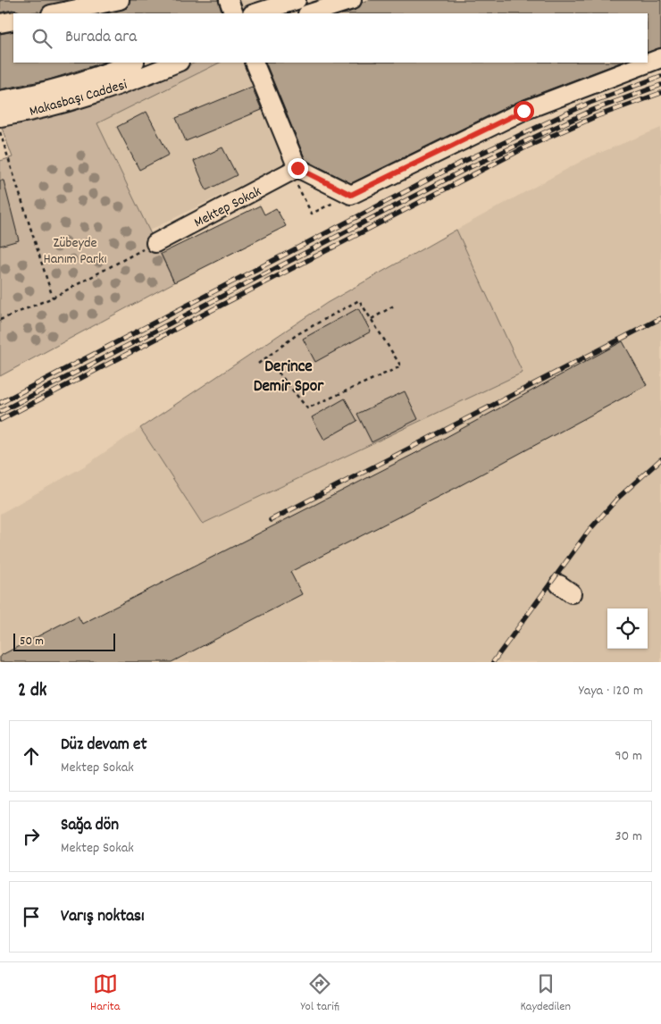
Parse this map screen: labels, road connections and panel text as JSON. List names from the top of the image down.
{
  "streets": {
    "street": ["Makasbaşı Caddesi", "Mektep Sokak"]
  },
  "districts": ["Derince Demir Spor"],
  "parks": ["Zübeyde Hanım Parkı"],
  "scale_bar": "50 m",
  "page": {
    "search": "Burada ara",
    "scale": "50 m",
    "heading": ["2 dk", "Yaya · 120 m"],
    "list": [
      ["Düz devam et", "Mektep Sokak", "90 m"],
      ["Sağa dön", "Mektep Sokak", "30 m"],
      "Varış noktası"
    ],
    "nav": ["Harita", "Yol tarifi", "Kaydedilen"]
  }
}
